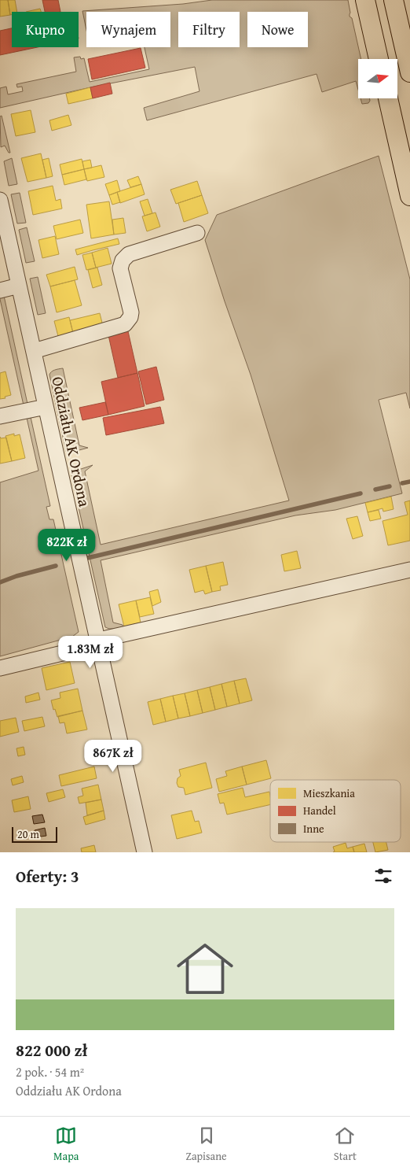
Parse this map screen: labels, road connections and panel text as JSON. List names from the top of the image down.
{
  "streets": {
    "street": ["Oddziału AK Ordona"]
  },
  "legend": ["Mieszkania", "Handel", "Inne"],
  "scale_bar": "20 m",
  "north": "right",
  "page": {
    "chip": [
      "Kupno",
      "Wynajem",
      "Filtry",
      "Nowe"
    ],
    "price": ["822K zł", "1.83M zł", "867K zł"],
    "scale": "20 m",
    "heading": "Oferty: 3",
    "list": [
      {
        "name": "822 000 zł",
        "note": "2 pok. · 54 m² · Oddziału AK Ordona"
      }
    ],
    "tabs": ["Mapa", "Zapisane", "Start"]
  }
}
